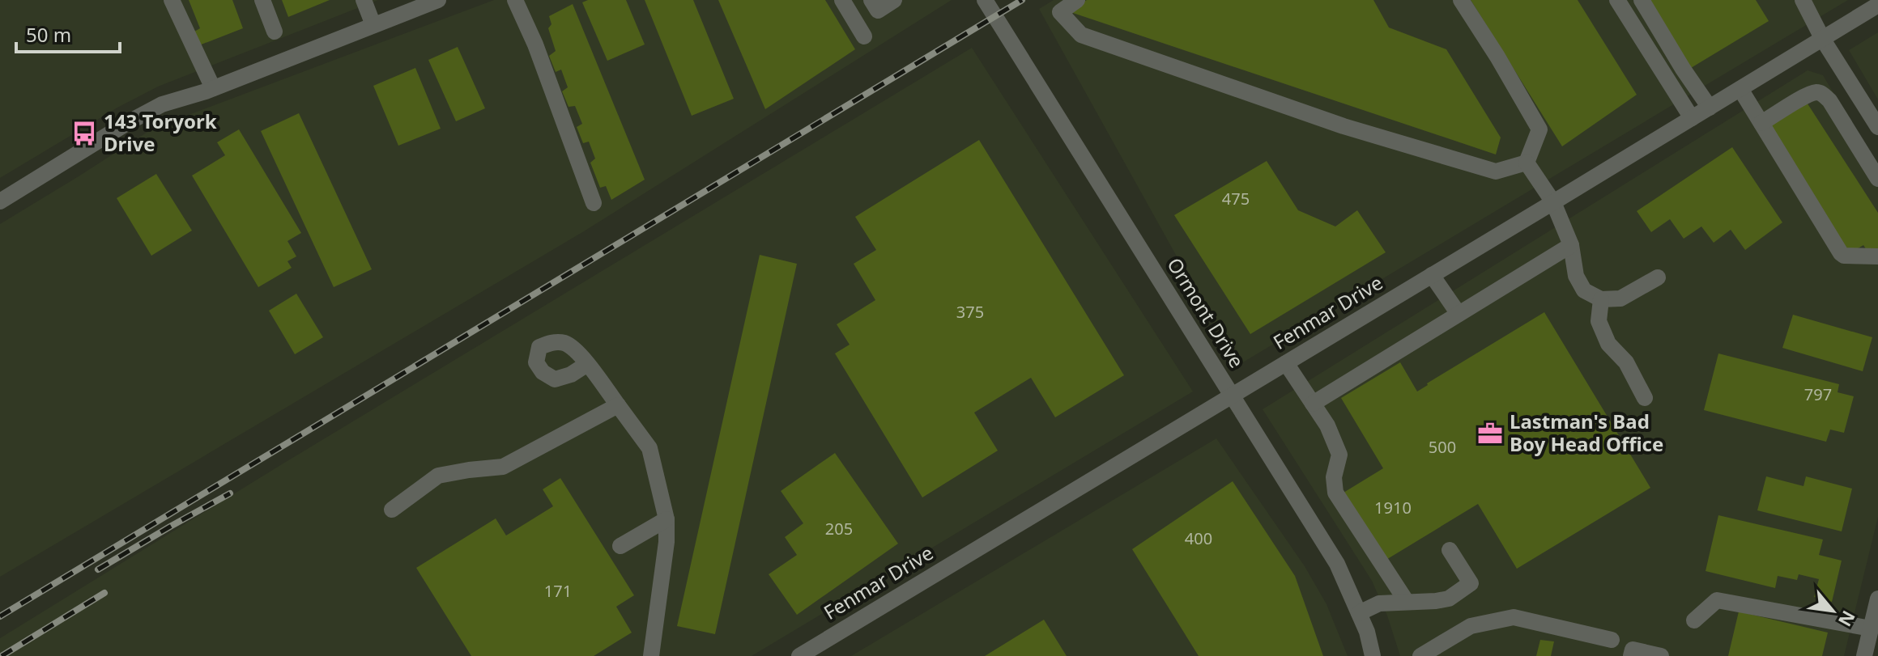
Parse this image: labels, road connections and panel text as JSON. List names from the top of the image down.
{
  "streets": {
    "street": ["Ormont Drive", "Fenmar Drive"]
  },
  "crossings": [
    ["Ormont Drive", "Fenmar Drive"]
  ],
  "places": {
    "bus stop": ["143 Toryork Drive"],
    "office": ["Lastman's Bad Boy Head Office"]
  },
  "house_numbers": [
    "475",
    "375",
    "797",
    "500",
    "1910",
    "205",
    "400",
    "171"
  ],
  "scale_bar": "50 m",
  "north": "bottom right"
}
